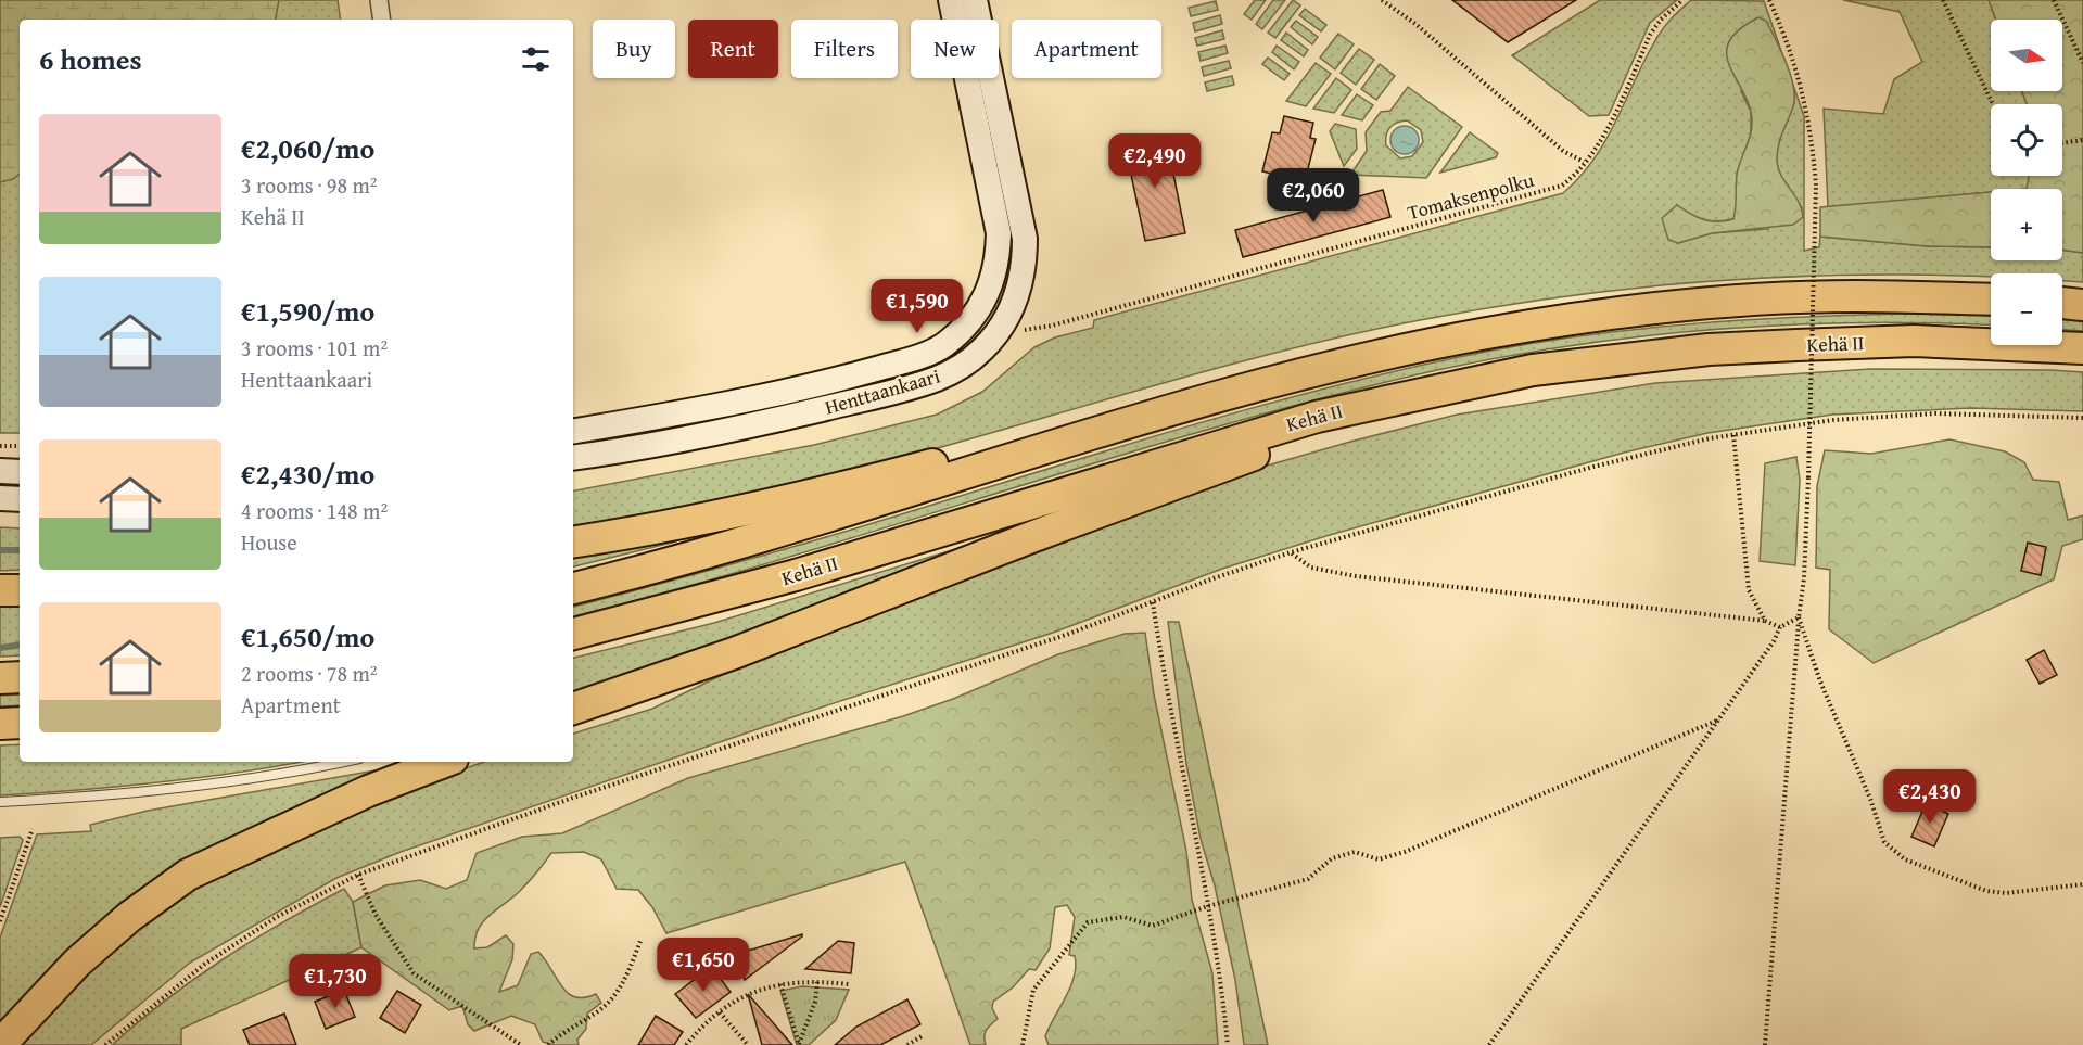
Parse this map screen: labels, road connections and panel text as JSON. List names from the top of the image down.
{
  "streets": {
    "highway": ["Kehä II"],
    "main road": ["Henttaankaari"],
    "path": ["Tomaksenpolku"]
  },
  "north": "right",
  "page": {
    "map_buttons": ["+", "−"],
    "chip": [
      "Buy",
      "Rent",
      "Filters",
      "New",
      "Apartment"
    ],
    "heading": "6 homes",
    "list": [
      {
        "name": "€2,060/mo",
        "note": "3 rooms · 98 m² · Kehä II"
      },
      {
        "name": "€1,590/mo",
        "note": "3 rooms · 101 m² · Henttaankaari"
      },
      {
        "name": "€2,430/mo",
        "note": "4 rooms · 148 m² · House"
      },
      {
        "name": "€1,650/mo",
        "note": "2 rooms · 78 m² · Apartment"
      }
    ],
    "price": [
      "€2,490",
      "€2,060",
      "€1,590",
      "€2,430",
      "€1,650",
      "€1,730"
    ]
  }
}
